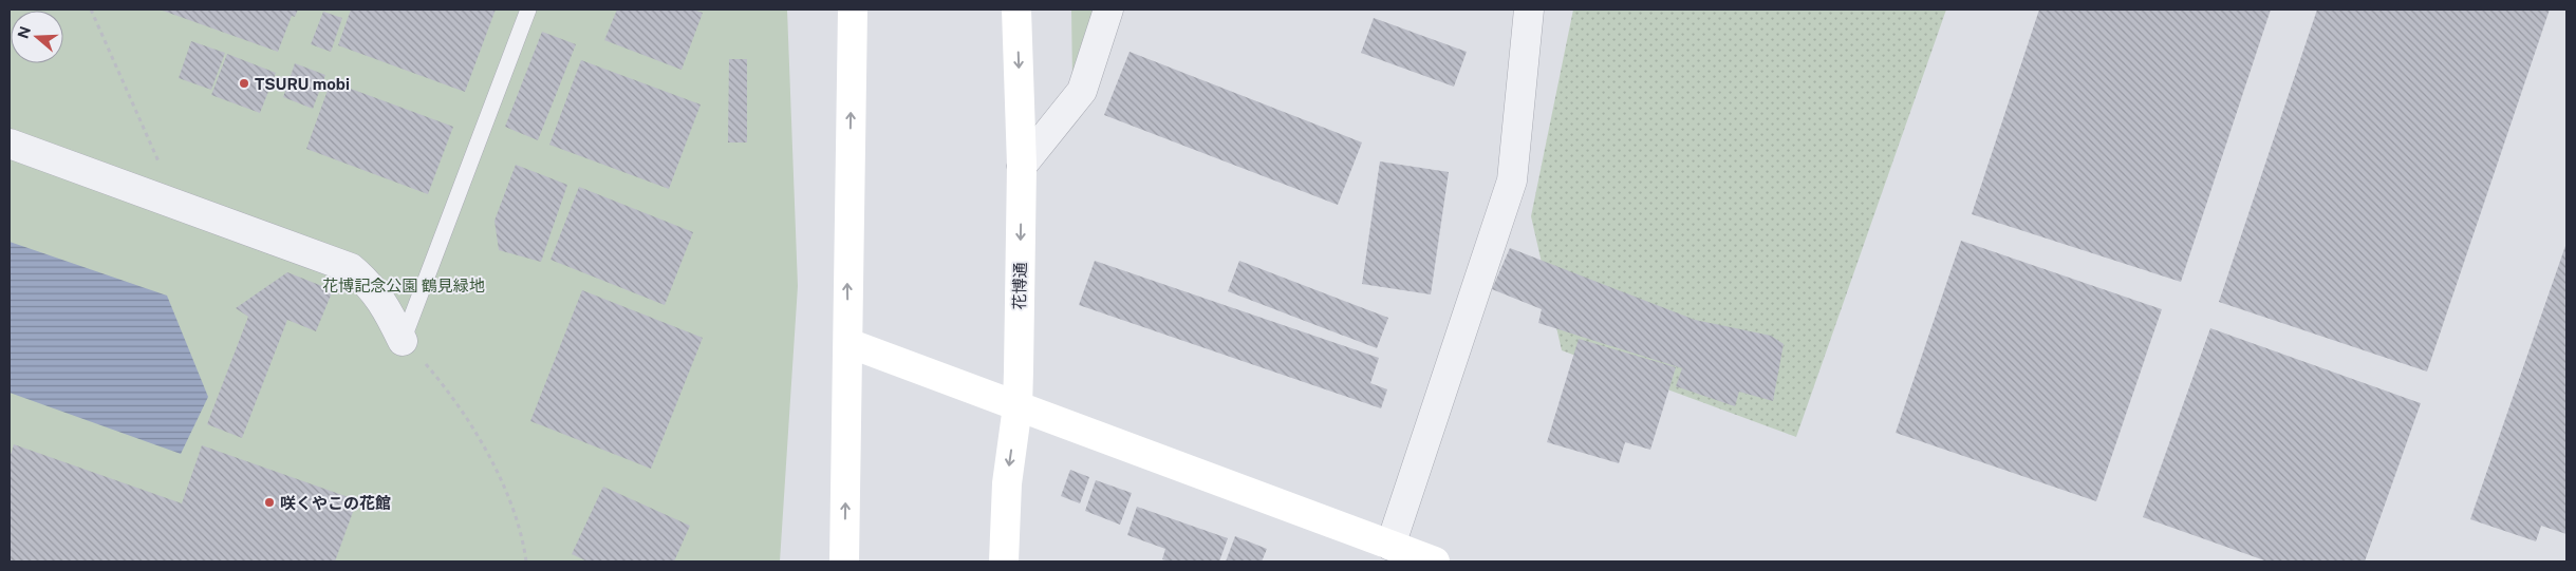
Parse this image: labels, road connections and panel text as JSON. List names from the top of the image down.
{
  "streets": {
    "street": ["花博通"]
  },
  "parks": ["花博記念公園 鶴見緑地"],
  "places": ["TSURU mobi", "咲くやこの花館"],
  "north": "left"
}
